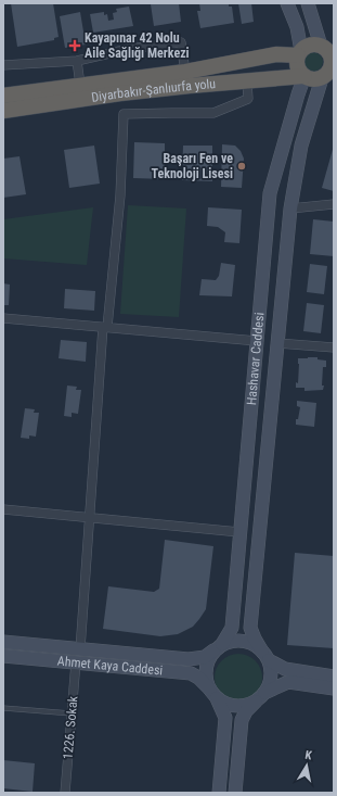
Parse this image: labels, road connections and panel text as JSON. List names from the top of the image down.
{
  "streets": {
    "highway": ["Diyarbakır-Şanlıurfa yolu"],
    "main road": ["Hashavar Caddesi", "Ahmet Kaya Caddesi"],
    "street": ["1226. Sokak"]
  },
  "crossings": [
    ["Diyarbakır-Şanlıurfa yolu", "Hashavar Caddesi"],
    ["Hashavar Caddesi", "Ahmet Kaya Caddesi"],
    ["Ahmet Kaya Caddesi", "1226. Sokak"]
  ],
  "places": {
    "health": ["Kayapınar 42 Nolu Aile Sağlığı Merkezi"],
    "other": ["Başarı Fen ve Teknoloji Lisesi"]
  },
  "north": "top"
}
